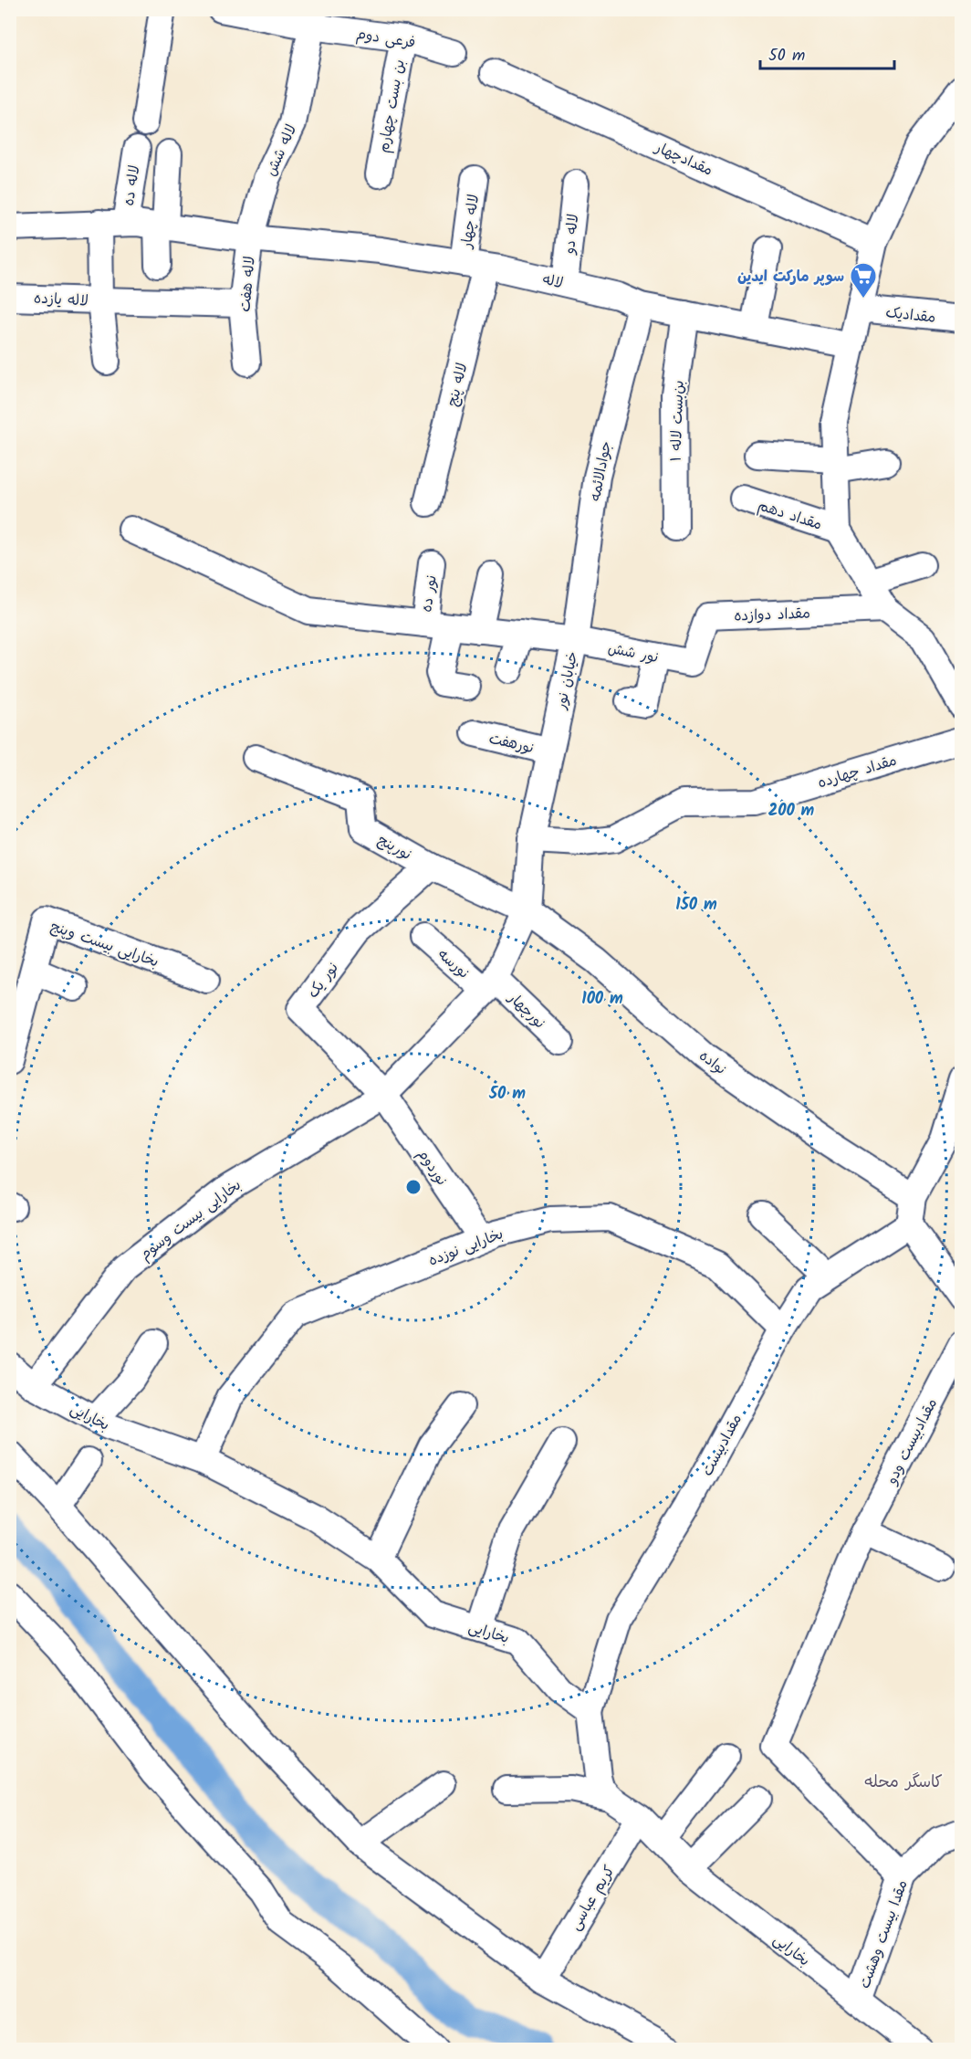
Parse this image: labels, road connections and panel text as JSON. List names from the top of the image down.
{
  "streets": {
    "street": [
      "فرعی دوم",
      "بن بست چهارم",
      "لاله شش",
      "مقدادچهار",
      "لاله ده",
      "لاله چهار",
      "لاله دو",
      "لاله",
      "لاله هفت",
      "لاله یازده",
      "مقدادیک",
      "لاله پنج",
      "بن‌بست لاله ۱",
      "جوادالائمه",
      "مقداد دهم",
      "نور ده",
      "مقداد دوازده",
      "نور شش",
      "خیابان نور",
      "نورهفت",
      "مقداد چهارده",
      "نورپنج",
      "بخارایی بیست وپنج",
      "نورسه",
      "نور یک",
      "نورچهار",
      "نواده",
      "نوردوم",
      "بخارایی بیست وسوم",
      "بخارایی نوزده",
      "بخارایی",
      "مقدادبیست ودو",
      "مقدادبیست",
      "کریم عباسی",
      "مقدا بیست وهشت"
    ]
  },
  "crossings": [
    ["فرعی دوم", "بن بست چهارم"],
    ["فرعی دوم", "لاله شش"],
    ["لاله شش", "لاله"],
    ["لاله شش", "لاله هفت"],
    ["لاله ده", "لاله"],
    ["لاله چهار", "لاله"],
    ["لاله چهار", "لاله پنج"],
    ["لاله دو", "لاله"],
    ["لاله", "لاله هفت"],
    ["لاله", "لاله یازده"],
    ["لاله", "لاله پنج"],
    ["لاله", "بن‌بست لاله ۱"],
    ["لاله", "جوادالائمه"],
    ["جوادالائمه", "نور شش"],
    ["جوادالائمه", "خیابان نور"],
    ["نور ده", "خیابان نور"],
    ["مقداد دوازده", "نور شش"],
    ["نور شش", "خیابان نور"],
    ["خیابان نور", "نورهفت"],
    ["خیابان نور", "مقداد چهارده"],
    ["خیابان نور", "نورپنج"],
    ["خیابان نور", "نورسه"],
    ["خیابان نور", "نور یک"],
    ["خیابان نور", "نورچهار"],
    ["خیابان نور", "نواده"],
    ["خیابان نور", "نوردوم"],
    ["خیابان نور", "بخارایی بیست وسوم"],
    ["نورپنج", "نور یک"],
    ["نورپنج", "نواده"],
    ["نورسه", "نورچهار"],
    ["نور یک", "نوردوم"],
    ["نور یک", "بخارایی بیست وسوم"],
    ["نوردوم", "بخارایی بیست وسوم"],
    ["نوردوم", "بخارایی نوزده"],
    ["بخارایی بیست وسوم", "بخارایی"],
    ["بخارایی نوزده", "بخارایی"],
    ["بخارایی نوزده", "مقدادبیست"],
    ["بخارایی", "مقدادبیست"],
    ["بخارایی", "کریم عباسی"],
    ["بخارایی", "مقدا بیست وهشت"],
    ["مقدادبیست ودو", "مقدا بیست وهشت"]
  ],
  "districts": ["کاسگر محله"],
  "places": {
    "supermarket": ["سوپر مارکت ایدین"]
  },
  "scale_bar": "50 m",
  "rings": [
    "200 m",
    "150 m",
    "100 m",
    "50 m"
  ]
}
